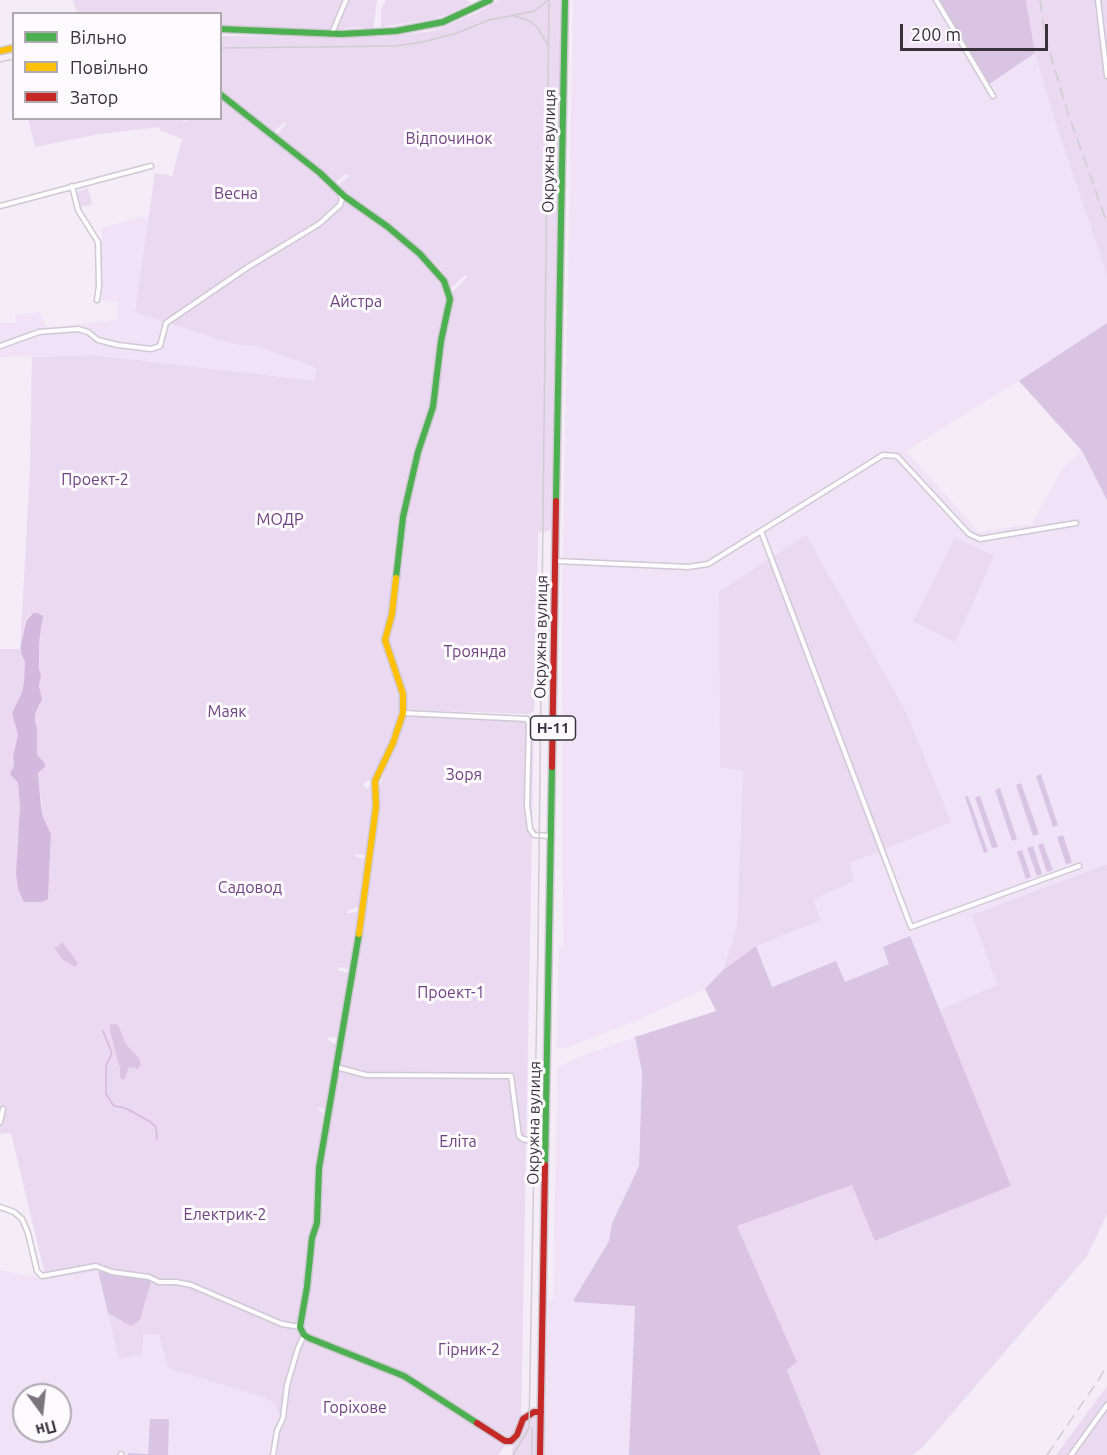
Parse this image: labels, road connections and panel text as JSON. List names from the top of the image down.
{
  "streets": {
    "main road": ["Окружна вулиця", "Н-11"]
  },
  "parks": [
    "Відпочинок",
    "Весна",
    "Айстра",
    "Проект-2",
    "МОДР",
    "Троянда",
    "Маяк",
    "Зоря",
    "Садовод",
    "Проект-1",
    "Еліта",
    "Електрик-2",
    "Гірник-2",
    "Горіхове"
  ],
  "legend": ["Вільно", "Повільно", "Затор"],
  "scale_bar": "200 m",
  "north": "bottom"
}
